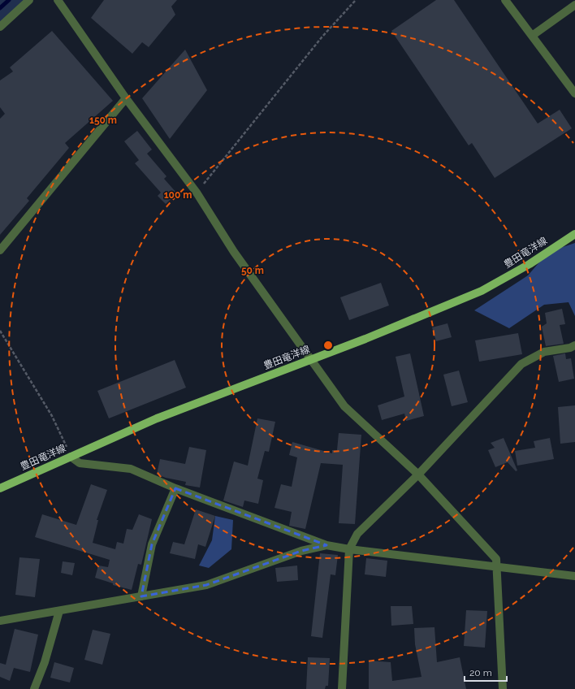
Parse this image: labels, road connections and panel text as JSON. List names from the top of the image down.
{
  "streets": {
    "main road": ["豊田竜洋線"]
  },
  "scale_bar": "20 m",
  "rings": ["150 m", "100 m", "50 m"]
}
